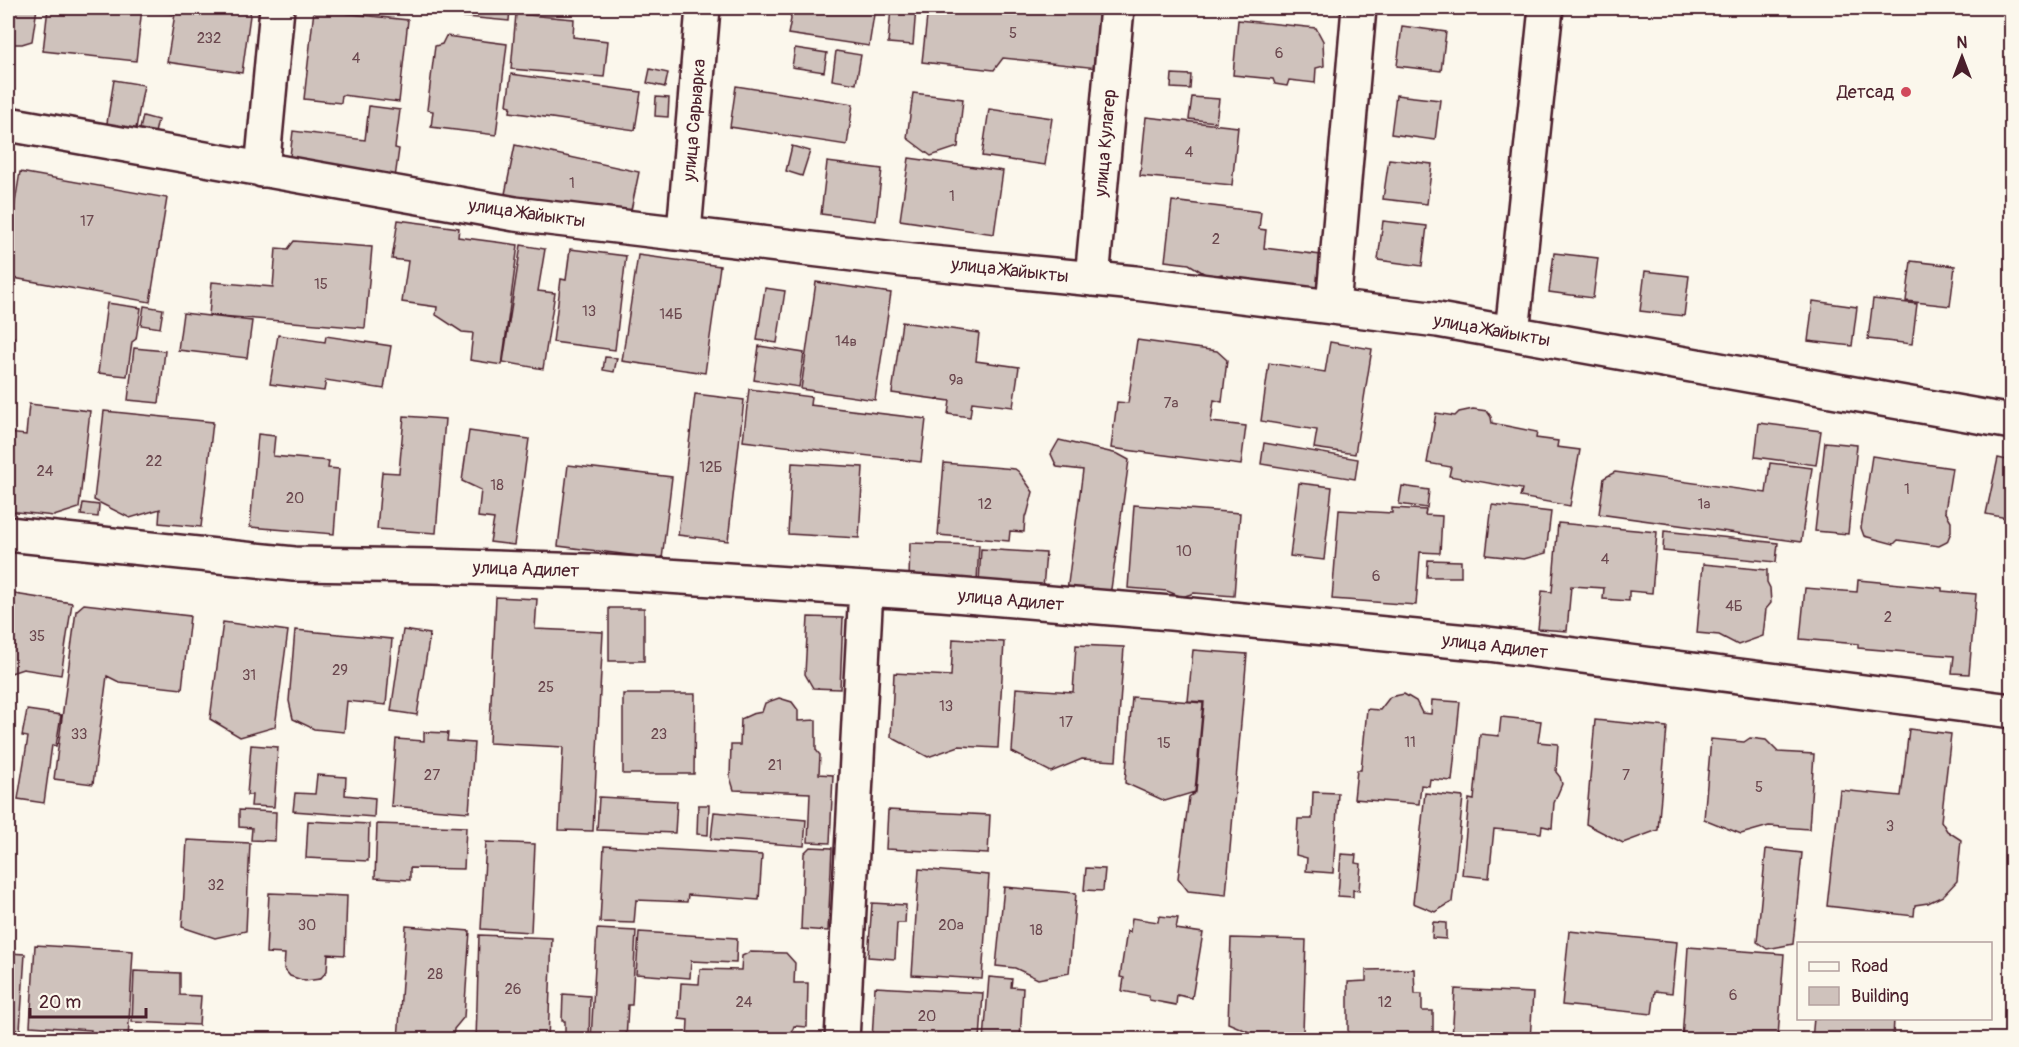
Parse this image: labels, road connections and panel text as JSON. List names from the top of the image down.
{
  "streets": {
    "street": [
      "улица Сарыарка",
      "улица Кулагер",
      "улица Жайыкты",
      "улица Адилет"
    ]
  },
  "crossings": [
    ["улица Сарыарка", "улица Жайыкты"],
    ["улица Кулагер", "улица Жайыкты"]
  ],
  "places": ["Детсад"],
  "house_numbers": [
    "5",
    "232",
    "6",
    "4",
    "4",
    "1",
    "1",
    "17",
    "2",
    "15",
    "13",
    "14Б",
    "14в",
    "9а",
    "7а",
    "22",
    "12Б",
    "24",
    "18",
    "1",
    "20",
    "12",
    "1а",
    "10",
    "4",
    "6",
    "4Б",
    "2",
    "35",
    "29",
    "31",
    "25",
    "13",
    "17",
    "33",
    "23",
    "11",
    "15",
    "21",
    "27",
    "7",
    "5",
    "3",
    "32",
    "30",
    "20а",
    "18",
    "28",
    "26",
    "6",
    "24",
    "12",
    "20"
  ],
  "legend": ["Road", "Building"],
  "scale_bar": "20 m",
  "north": "top"
}
